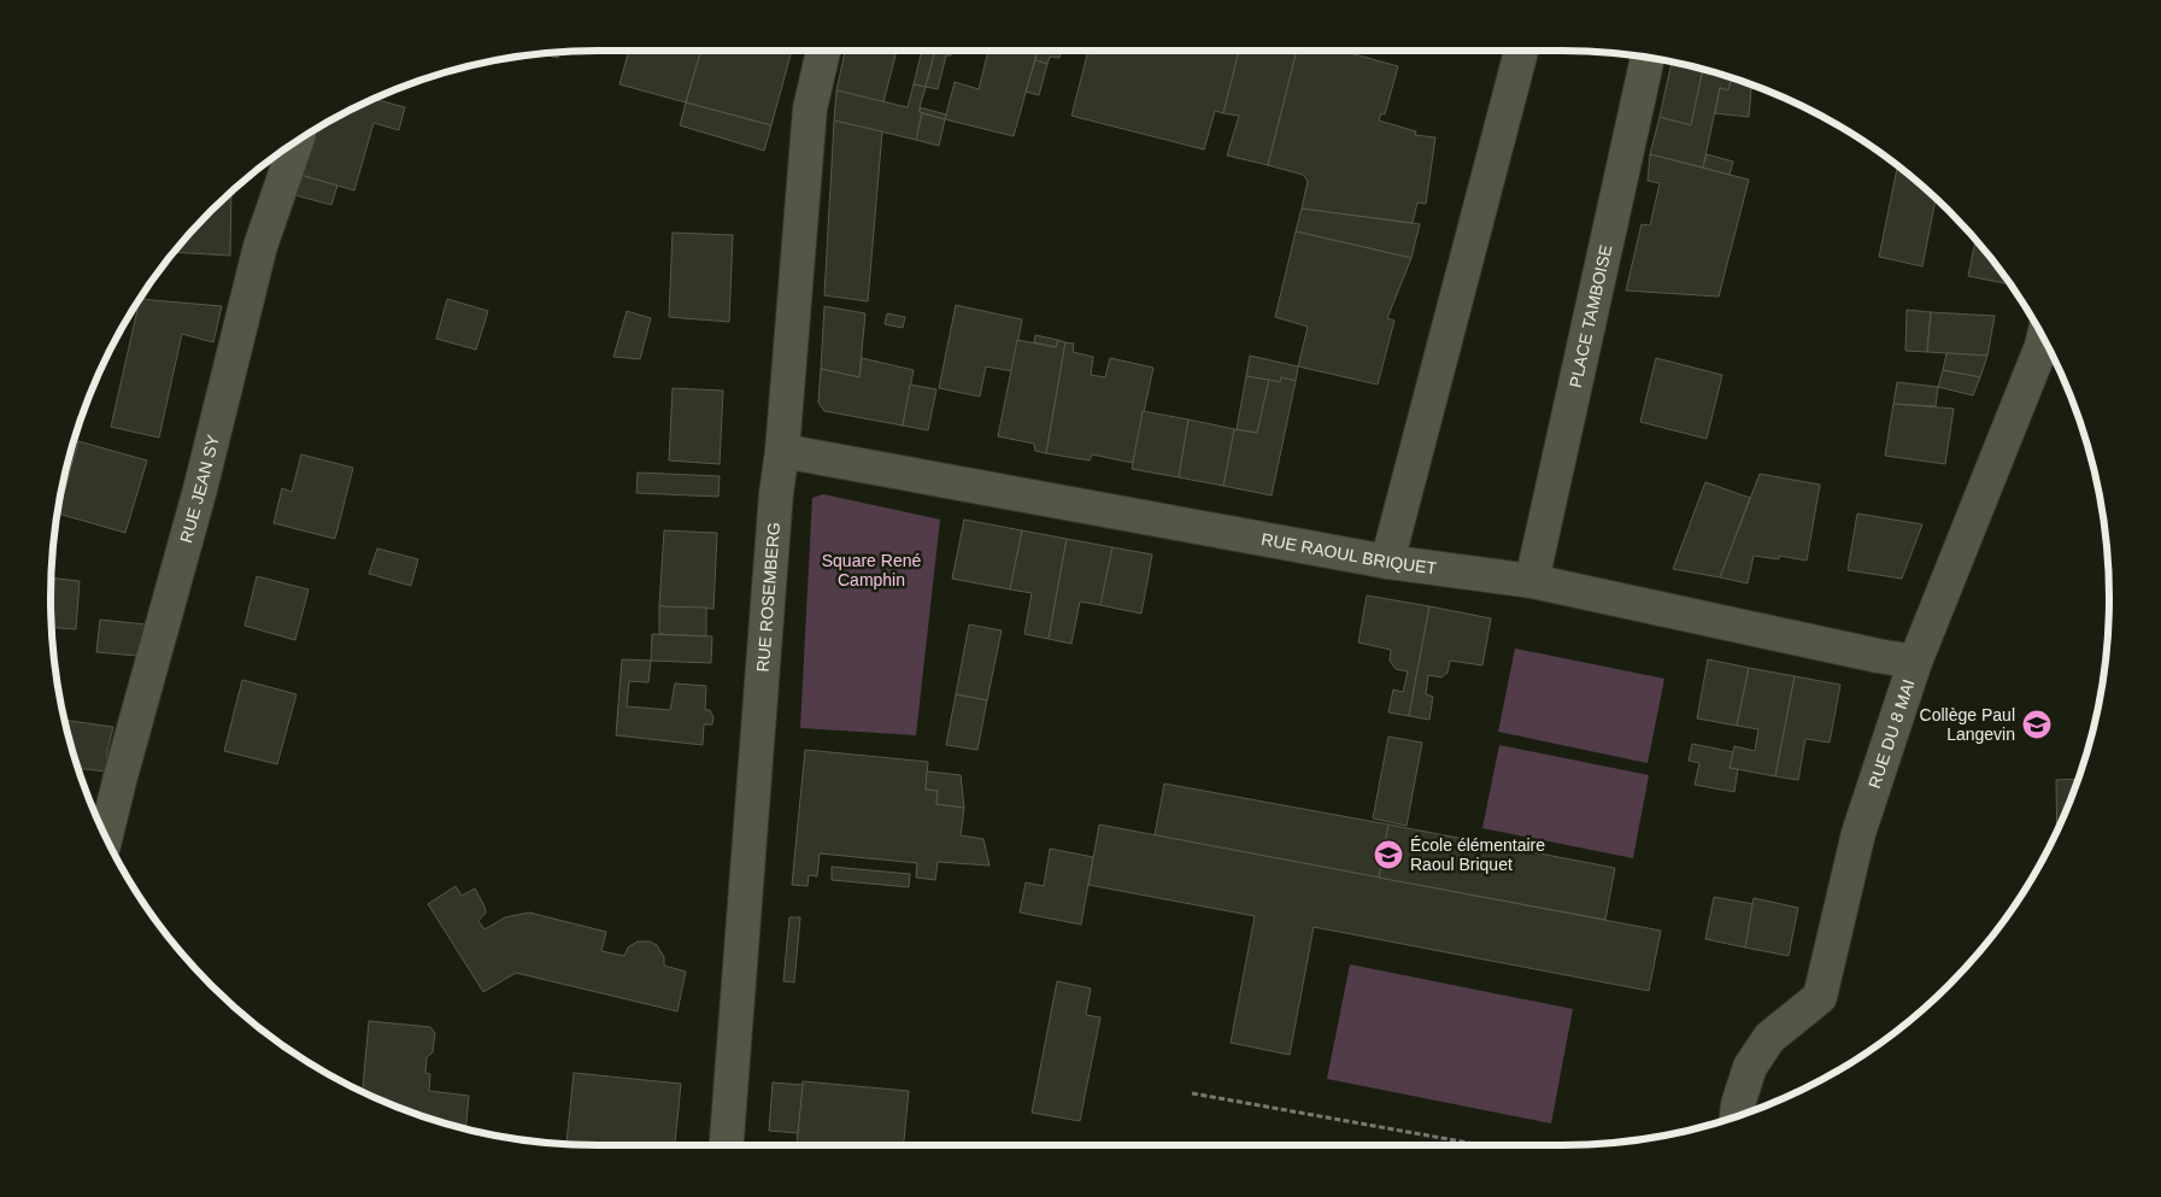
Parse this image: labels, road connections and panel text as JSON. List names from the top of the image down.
{
  "streets": {
    "street": [
      "PLACE TAMBOISE",
      "RUE JEAN SY",
      "RUE RAOUL BRIQUET",
      "RUE ROSEMBERG",
      "RUE DU 8 MAI"
    ]
  },
  "crossings": [
    ["PLACE TAMBOISE", "RUE RAOUL BRIQUET"],
    ["RUE RAOUL BRIQUET", "RUE ROSEMBERG"],
    ["RUE RAOUL BRIQUET", "RUE DU 8 MAI"]
  ],
  "parks": ["Square René Camphin"],
  "places": {
    "school or university": ["Collège Paul Langevin", "École élémentaire Raoul Briquet"]
  }
}
